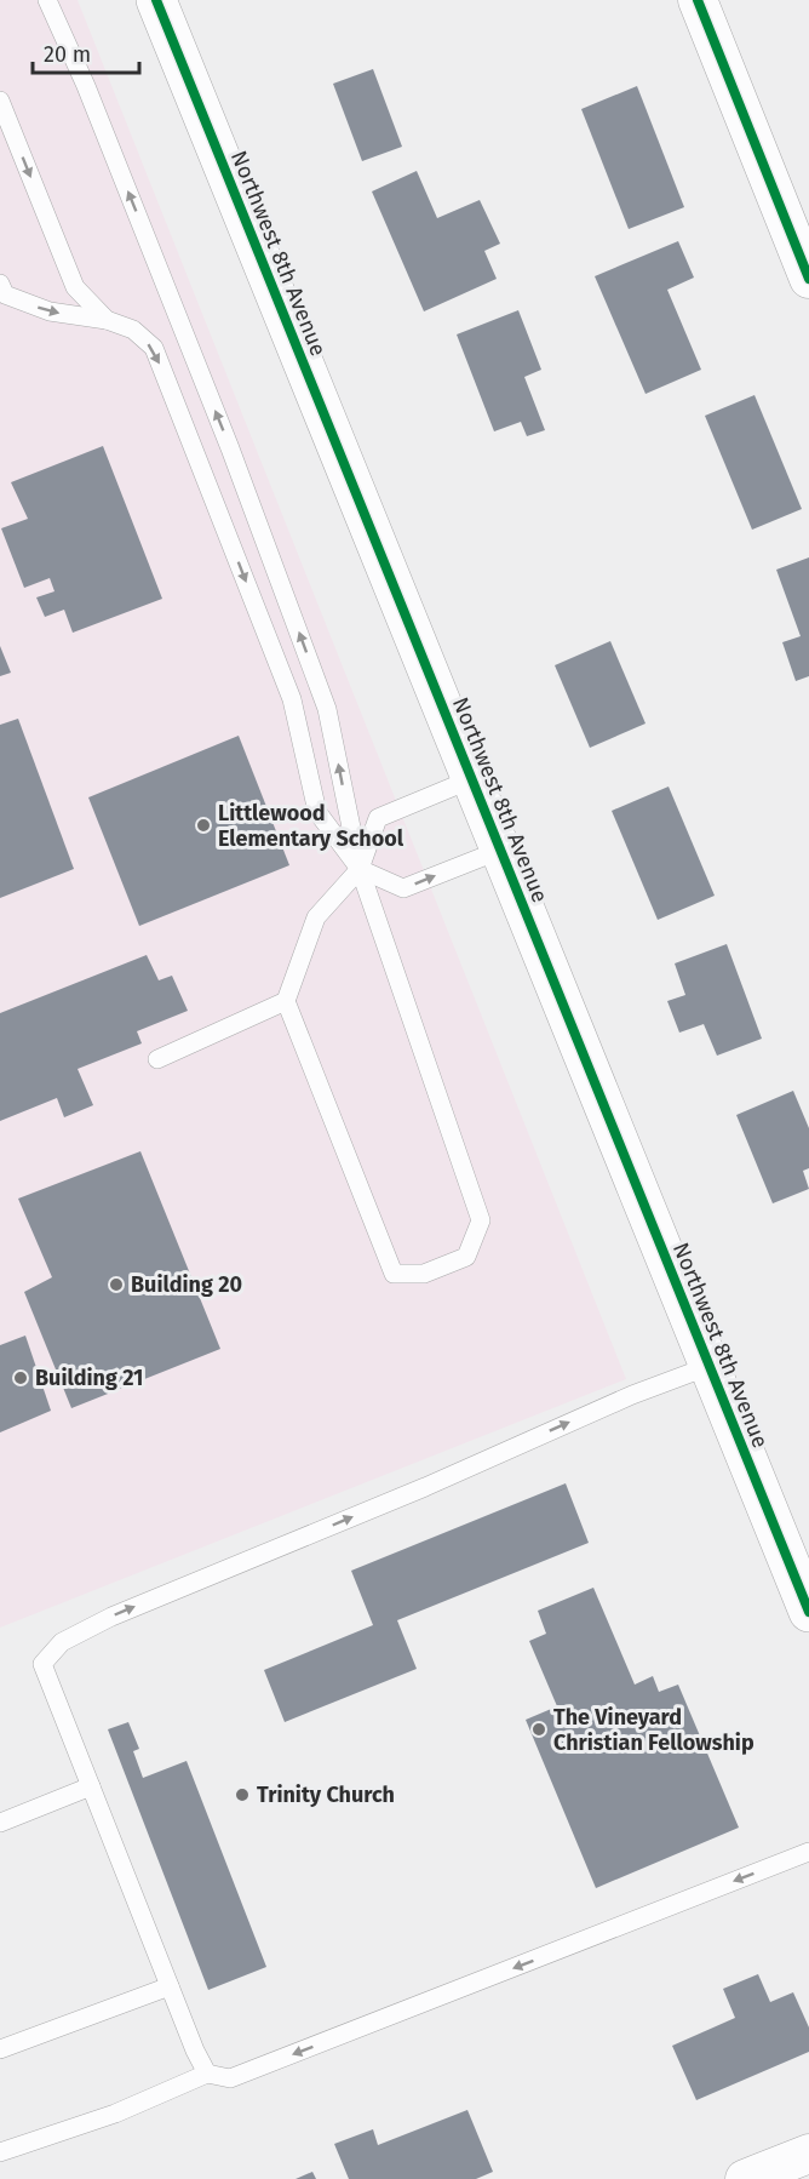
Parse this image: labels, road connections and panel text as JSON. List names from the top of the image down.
{
  "streets": {
    "street": ["Northwest 8th Avenue"]
  },
  "places": [
    "Littlewood Elementary School",
    "Building 20",
    "Building 21",
    "The Vineyard Christian Fellowship",
    "Trinity Church"
  ],
  "scale_bar": "20 m"
}
